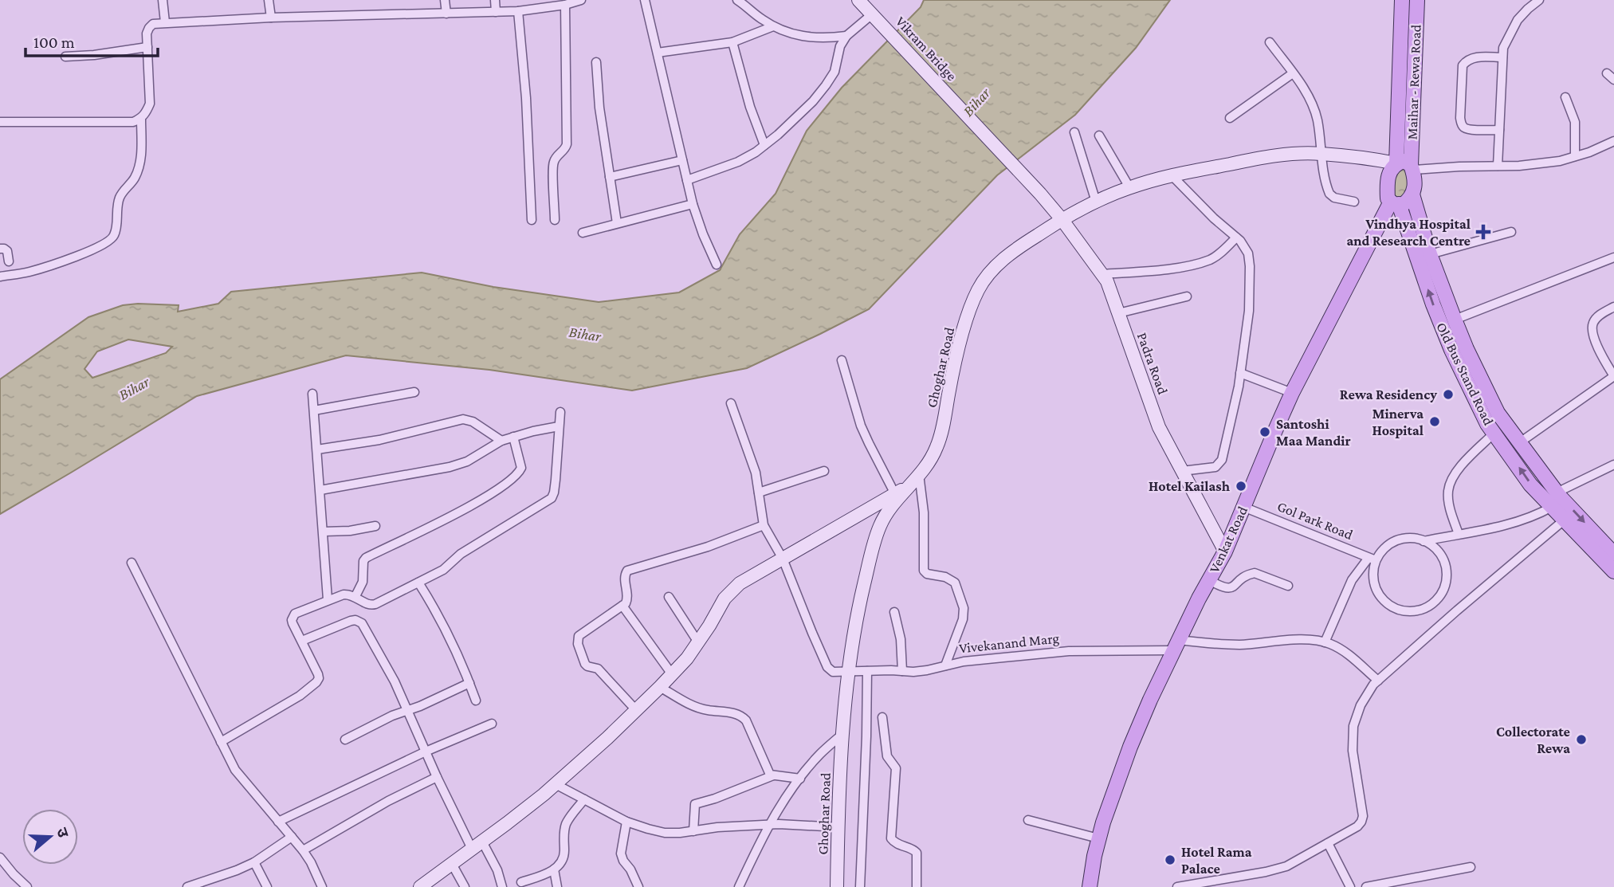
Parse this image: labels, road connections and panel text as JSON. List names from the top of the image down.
{
  "streets": {
    "main road": ["Maihar - Rewa Road", "Old Bus Stand Road", "Venkat Road"],
    "street": [
      "Vikram Bridge",
      "Padra Road",
      "Ghoghar Road",
      "Gol Park Road",
      "Vivekanand Marg"
    ]
  },
  "crossings": [
    ["Vikram Bridge", "Padra Road"],
    ["Maihar - Rewa Road", "Ghoghar Road"],
    ["Maihar - Rewa Road", "Old Bus Stand Road"],
    ["Maihar - Rewa Road", "Venkat Road"],
    ["Padra Road", "Ghoghar Road"],
    ["Padra Road", "Venkat Road"],
    ["Ghoghar Road", "Old Bus Stand Road"],
    ["Ghoghar Road", "Venkat Road"],
    ["Ghoghar Road", "Vivekanand Marg"],
    ["Old Bus Stand Road", "Venkat Road"],
    ["Gol Park Road", "Venkat Road"],
    ["Venkat Road", "Vivekanand Marg"]
  ],
  "water": ["Bihar"],
  "places": {
    "health": ["Vindhya Hospital and Research Centre"],
    "other": [
      "Rewa Residency",
      "Minerva Hospital",
      "Santoshi Maa Mandir",
      "Hotel Kailash",
      "Collectorate Rewa",
      "Hotel Rama Palace"
    ]
  },
  "scale_bar": "100 m",
  "north": "right"
}
